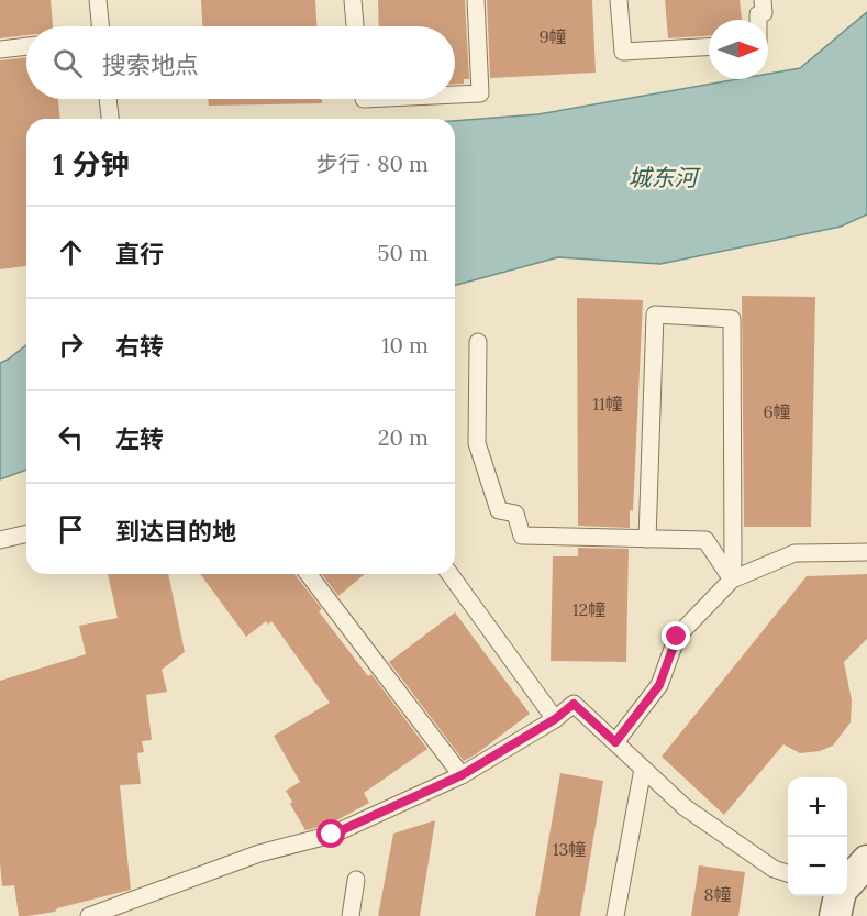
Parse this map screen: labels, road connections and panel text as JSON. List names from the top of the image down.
{
  "water": ["城东河"],
  "house_numbers": [
    "9幢",
    "11幢",
    "6幢",
    "12幢",
    "13幢",
    "8幢"
  ],
  "north": "right",
  "page": {
    "search": "搜索地点",
    "heading": ["1 分钟", "步行 · 80 m"],
    "list": [
      ["直行", "50 m"],
      ["右转", "10 m"],
      ["左转", "20 m"],
      "到达目的地"
    ],
    "map_buttons": ["+", "−"]
  }
}
